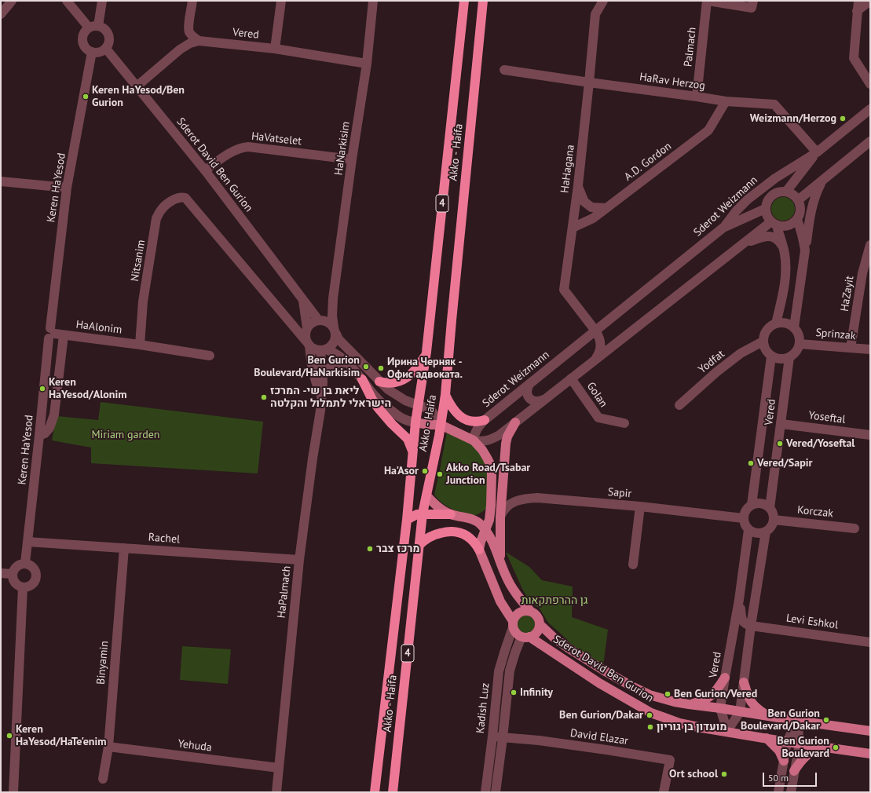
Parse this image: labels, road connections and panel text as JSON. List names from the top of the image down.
{
  "streets": {
    "highway": ["Akko - Haifa", "4"],
    "main road": ["Sderot David Ben Gurion"],
    "street": [
      "Vered",
      "Palmach",
      "HaRav Herzog",
      "HaVatselet",
      "HaNarkisim",
      "A.D. Gordon",
      "HaHagana",
      "Keren HaYesod",
      "Sderot Weizmann",
      "Nitsanim",
      "HaZayit",
      "HaAlonim",
      "Sprinzak",
      "Yodfat",
      "Golan",
      "Yoseftal",
      "Sapir",
      "Korczak",
      "Rachel",
      "HaPalmach",
      "Levi Eshkol",
      "Binyamin",
      "Kadish Luz",
      "David Elazar",
      "Yehuda"
    ]
  },
  "crossings": [
    ["Vered", "HaNarkisim"],
    ["Vered", "Sderot David Ben Gurion"],
    ["Vered", "Sprinzak"],
    ["Vered", "Yodfat"],
    ["Vered", "Yoseftal"],
    ["Vered", "Sapir"],
    ["Vered", "Korczak"],
    ["Palmach", "HaRav Herzog"],
    ["HaRav Herzog", "A.D. Gordon"],
    ["HaRav Herzog", "HaHagana"],
    ["HaRav Herzog", "Sderot Weizmann"],
    ["HaVatselet", "HaNarkisim"],
    ["HaVatselet", "Sderot David Ben Gurion"],
    ["HaNarkisim", "Sderot David Ben Gurion"],
    ["HaNarkisim", "Nitsanim"],
    ["HaNarkisim", "HaPalmach"],
    ["A.D. Gordon", "HaHagana"],
    ["Sderot David Ben Gurion", "Keren HaYesod"],
    ["Sderot David Ben Gurion", "Nitsanim"],
    ["Sderot David Ben Gurion", "HaPalmach"],
    ["Sderot David Ben Gurion", "Kadish Luz"],
    ["HaHagana", "Sderot Weizmann"],
    ["Keren HaYesod", "HaAlonim"],
    ["Keren HaYesod", "Rachel"],
    ["Nitsanim", "HaAlonim"],
    ["Nitsanim", "HaPalmach"],
    ["HaZayit", "Sprinzak"],
    ["Sprinzak", "Yodfat"],
    ["Sapir", "Korczak"],
    ["Rachel", "HaPalmach"],
    ["Rachel", "Binyamin"],
    ["HaPalmach", "Yehuda"],
    ["Binyamin", "Yehuda"],
    ["Kadish Luz", "David Elazar"]
  ],
  "parks": ["Miriam garden", "גן ההרפתקאות"],
  "places": [
    "Keren HaYesod/Ben Gurion",
    "Weizmann/Herzog",
    "Ben Gurion Boulevard/HaNarkisim",
    "Ирина Черняк - Офис адвоката.",
    "Keren HaYesod/Alonim",
    "ליאת בן שי- המרכז הישראלי לתמלול והקלטה",
    "Vered/Yoseftal",
    "Vered/Sapir",
    "Ha'Asor",
    "Akko Road/Tsabar Junction",
    "מרכז צבר",
    "Infinity",
    "Ben Gurion/Vered",
    "Ben Gurion/Dakar",
    "Ben Gurion Boulevard/Dakar",
    "מועדון בן גוריון",
    "Keren HaYesod/HaTe'enim",
    "Ben Gurion Boulevard",
    "Ort school"
  ],
  "scale_bar": "50 m"
}
